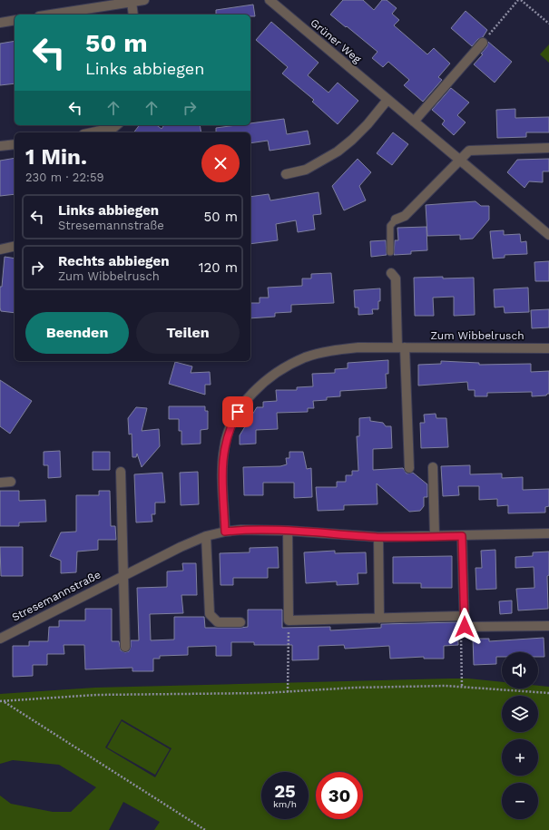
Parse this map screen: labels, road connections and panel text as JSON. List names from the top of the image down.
{
  "streets": {
    "street": ["Grüner Weg", "Zum Wibbelrusch", "Stresemannstraße"]
  },
  "crossings": [
    ["Zum Wibbelrusch", "Stresemannstraße"]
  ],
  "page": {
    "turn": ["50 m", "Links abbiegen"],
    "heading": ["1 Min.", "230 m · 22:59"],
    "list": [
      {
        "name": "Links abbiegen",
        "note": "Stresemannstraße",
        "value": "50 m"
      },
      {
        "name": "Rechts abbiegen",
        "note": "Zum Wibbelrusch",
        "value": "120 m"
      }
    ],
    "buttons": ["Beenden", "Teilen"],
    "map_buttons": ["+", "−"],
    "speed": "25 km/h",
    "limit": "30"
  }
}
